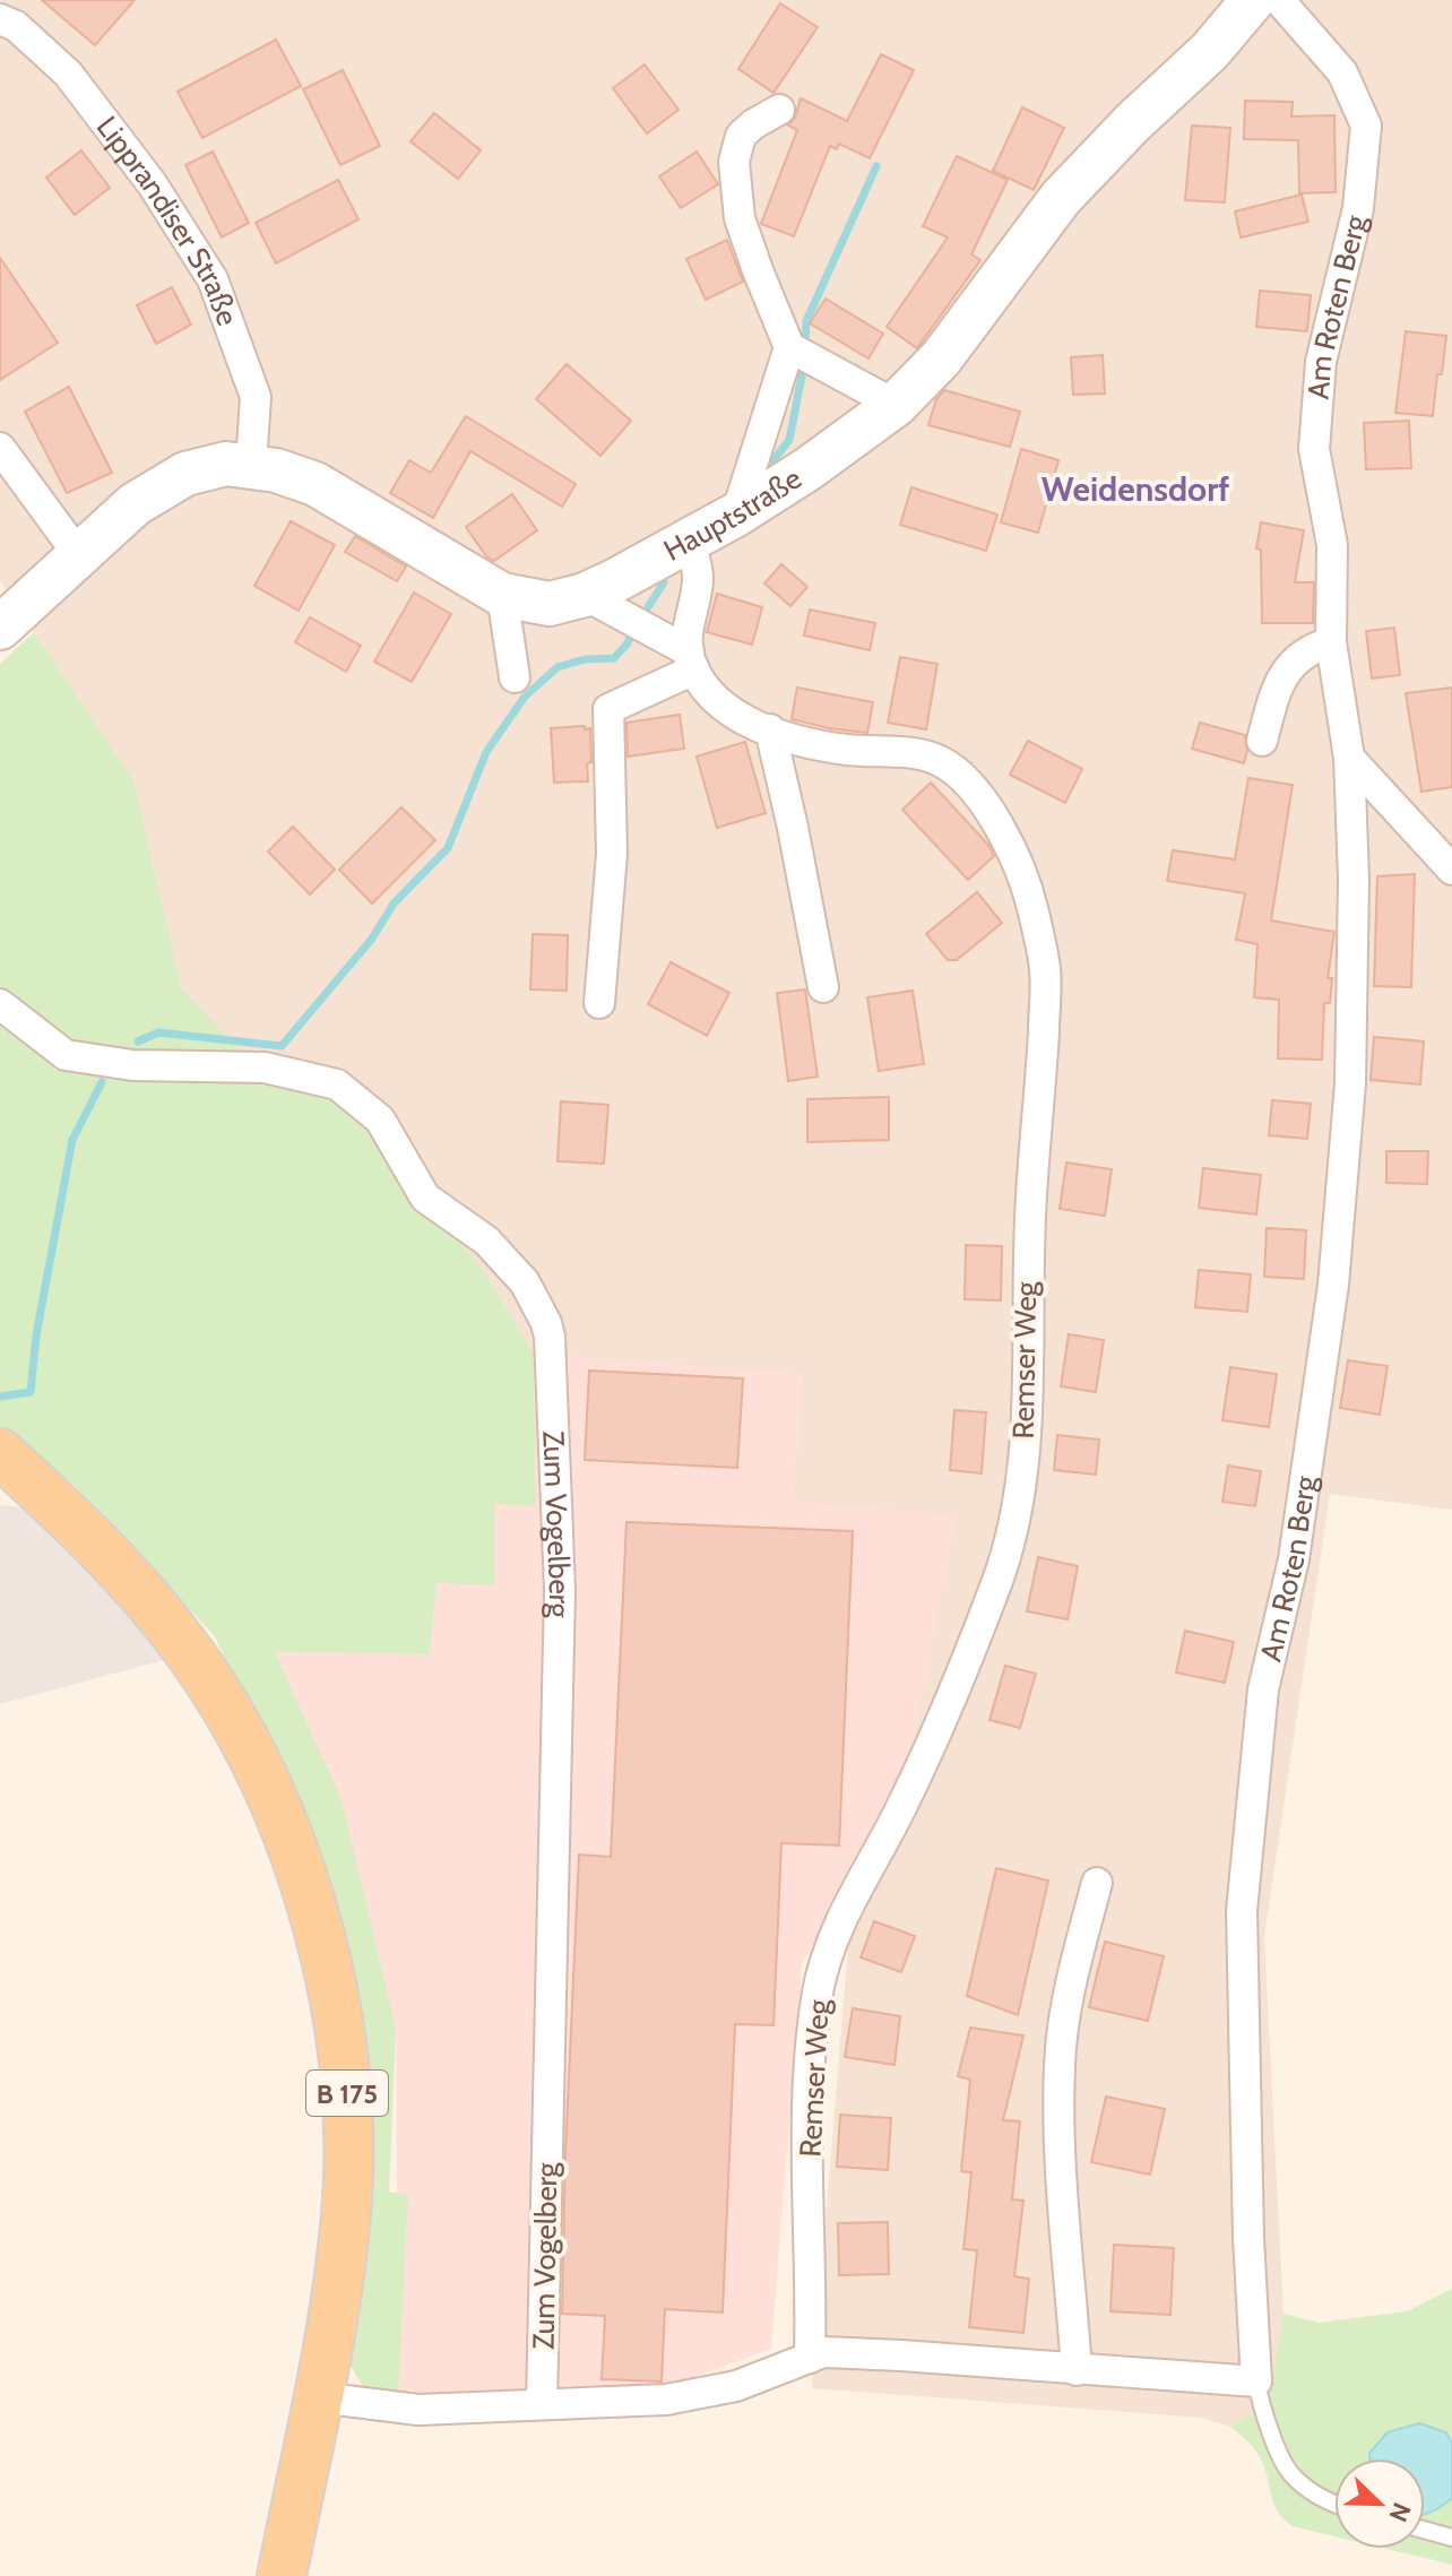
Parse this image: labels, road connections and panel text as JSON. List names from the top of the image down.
{
  "streets": {
    "main road": ["Hauptstraße", "B 175"],
    "street": [
      "Lipprandiser Straße",
      "Am Roten Berg",
      "Remser Weg",
      "Zum Vogelberg"
    ]
  },
  "crossings": [
    ["Lipprandiser Straße", "Hauptstraße"]
  ],
  "districts": ["Weidensdorf"],
  "north": "bottom right"
}
